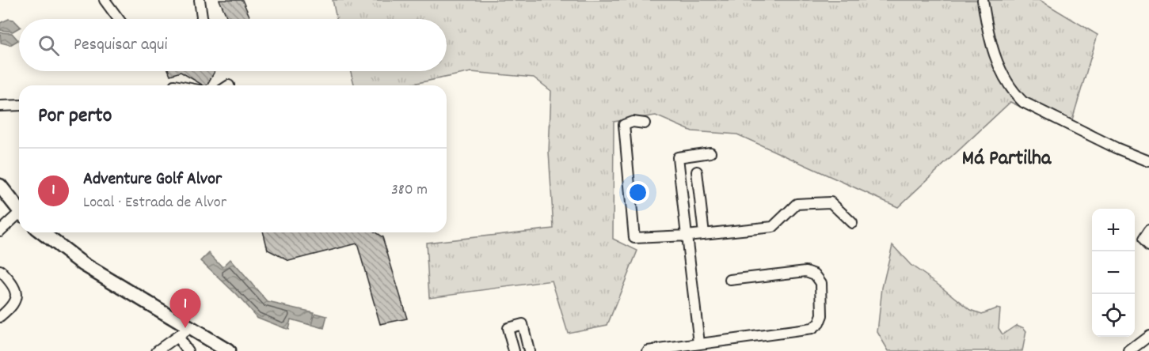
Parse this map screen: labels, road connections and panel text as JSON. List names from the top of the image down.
{
  "districts": ["Má Partilha"],
  "page": {
    "search": "Pesquisar aqui",
    "heading": "Por perto",
    "list": [
      {
        "mark": "1",
        "name": "Adventure Golf Alvor",
        "note": "Local · Estrada de Alvor",
        "value": "380 m"
      }
    ],
    "map_buttons": ["+", "−"],
    "pins": "1"
  }
}
